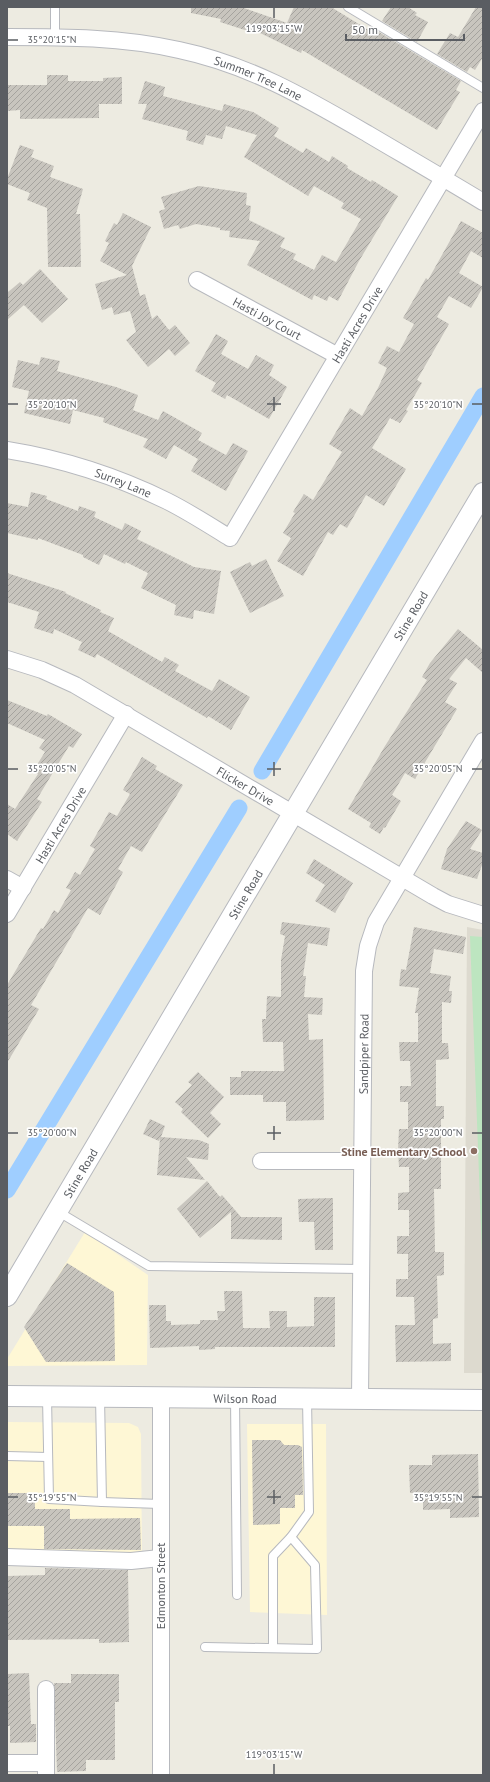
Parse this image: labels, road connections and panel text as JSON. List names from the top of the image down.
{
  "streets": {
    "street": [
      "Summer Tree Lane",
      "Hasti Joy Court",
      "Hasti Acres Drive",
      "Surrey Lane",
      "Stine Road",
      "Flicker Drive",
      "Sandpiper Road",
      "Wilson Road",
      "Edmonton Street"
    ]
  },
  "crossings": [
    ["Summer Tree Lane", "Hasti Acres Drive"],
    ["Hasti Joy Court", "Hasti Acres Drive"],
    ["Hasti Acres Drive", "Surrey Lane"],
    ["Hasti Acres Drive", "Flicker Drive"],
    ["Stine Road", "Flicker Drive"],
    ["Flicker Drive", "Sandpiper Road"],
    ["Sandpiper Road", "Wilson Road"],
    ["Wilson Road", "Edmonton Street"]
  ],
  "places": ["Stine Elementary School"],
  "scale_bar": "50 m",
  "coordinates": [
    "119°03'15\"W",
    "35°20'15\"N",
    "35°20'10\"N",
    "35°20'05\"N",
    "35°20'00\"N",
    "35°19'55\"N"
  ]
}
